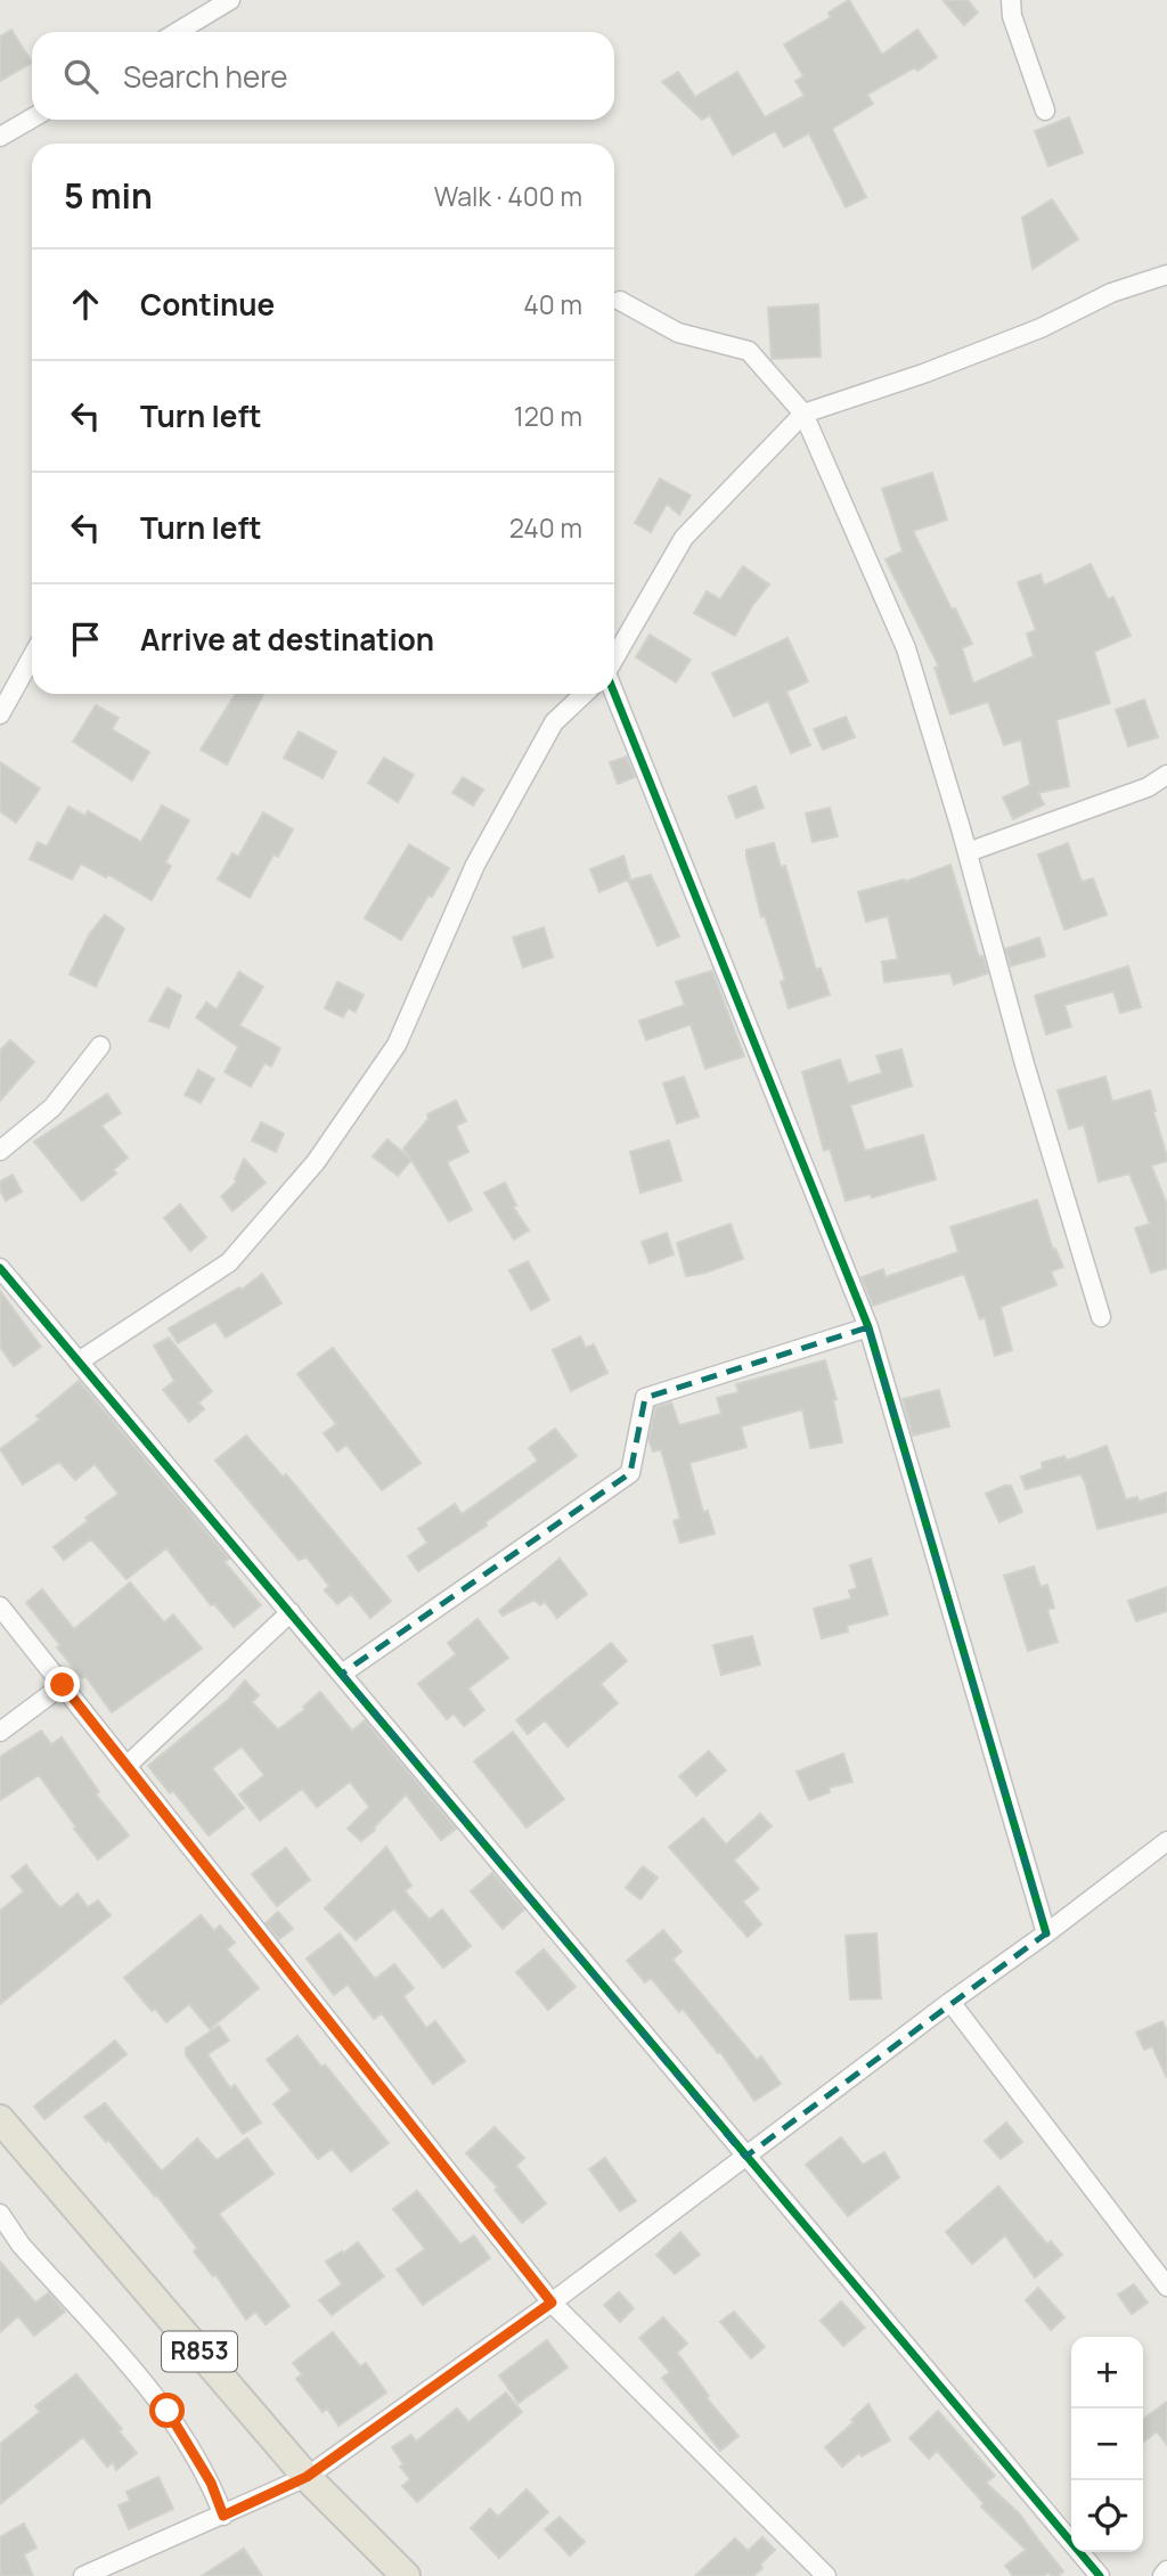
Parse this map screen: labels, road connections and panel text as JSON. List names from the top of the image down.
{
  "streets": {
    "main road": ["R853"]
  },
  "page": {
    "search": "Search here",
    "heading": ["5 min", "Walk · 400 m"],
    "list": [
      ["Continue", "40 m"],
      ["Turn left", "120 m"],
      ["Turn left", "240 m"],
      "Arrive at destination"
    ],
    "map_buttons": ["+", "−"]
  }
}
